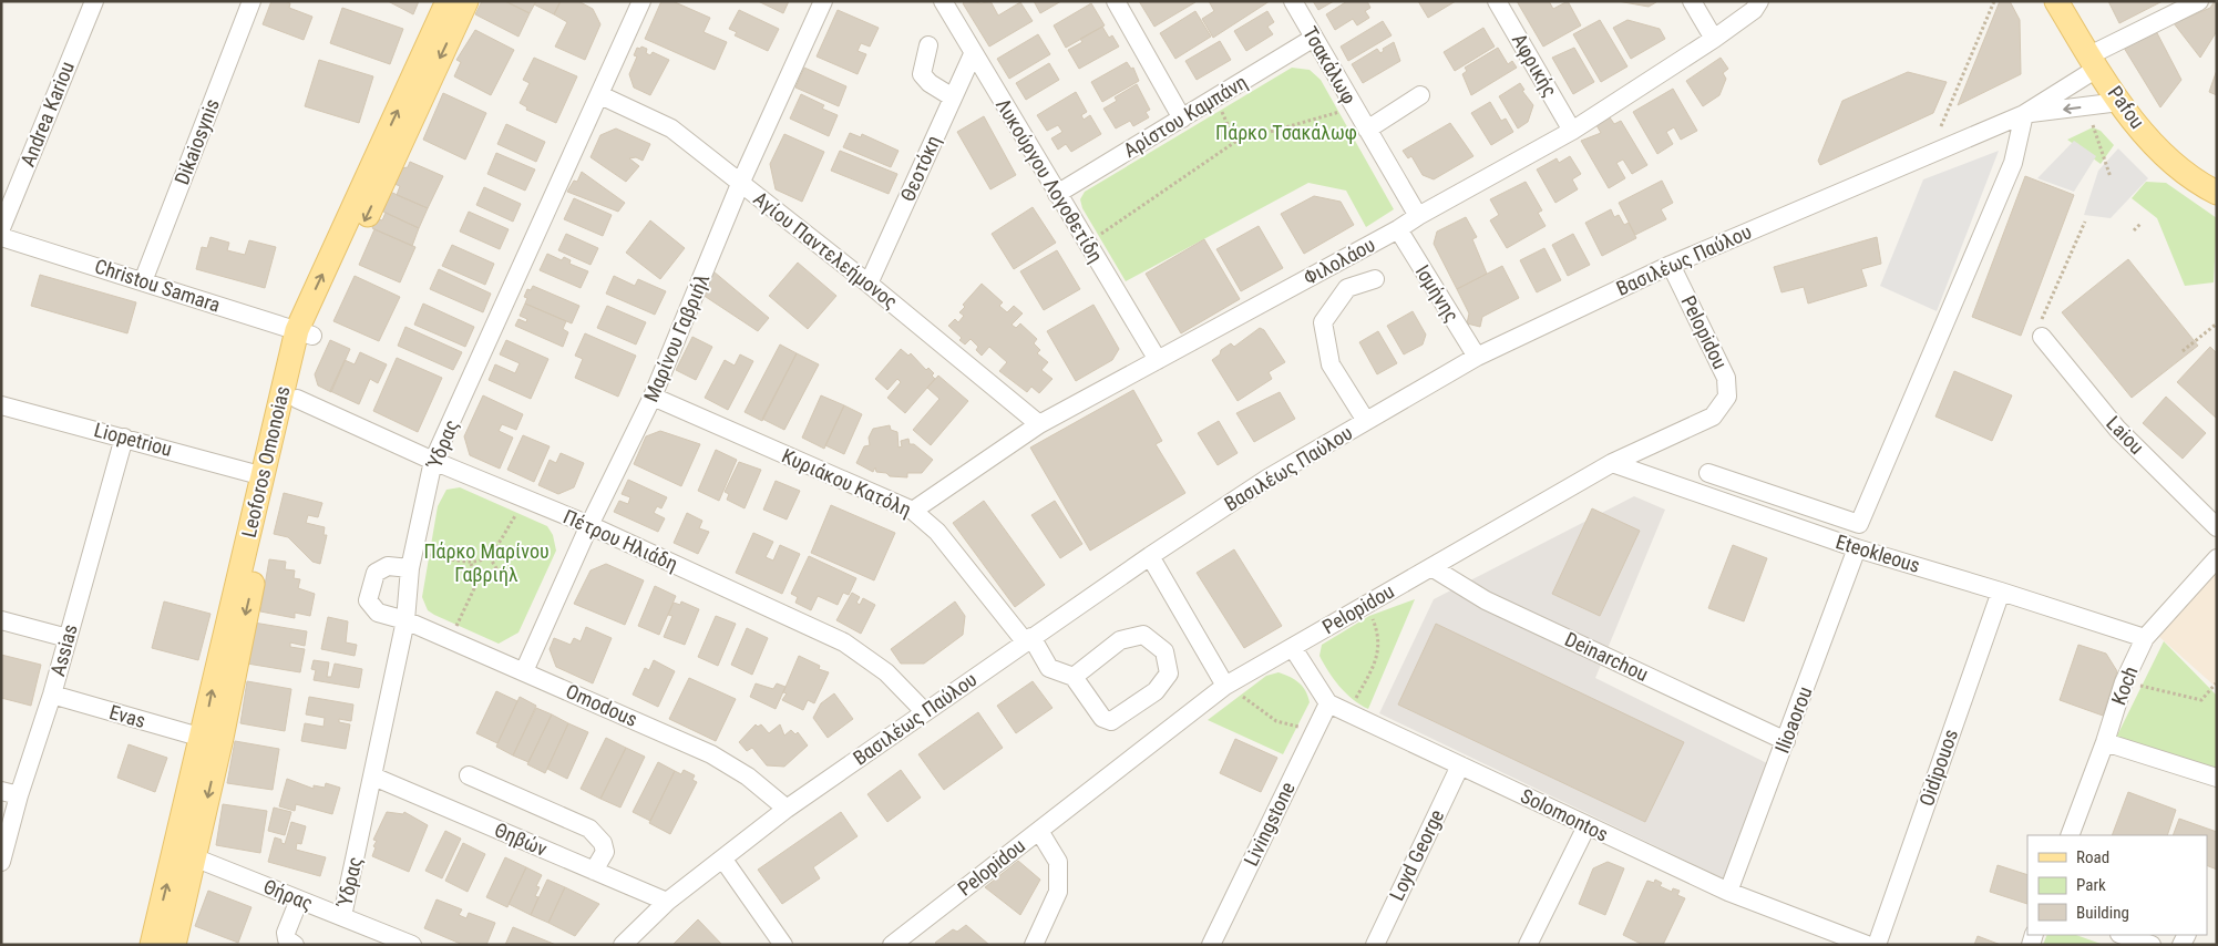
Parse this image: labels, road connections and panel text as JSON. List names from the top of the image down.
{
  "streets": {
    "main road": ["Pafou", "Leoforos Omonoias"],
    "street": [
      "Τσακάλωφ",
      "Αφρικής",
      "Andrea Kariou",
      "Αρίστου Καμπάνη",
      "Dikaiosynis",
      "Θεοτόκη",
      "Λυκούργου Λογοθετίδη",
      "Αγίου Παντελεήμονος",
      "Βασιλέως Παύλου",
      "Φιλολάου",
      "Christou Samara",
      "Ισμήνης",
      "Pelopidou",
      "Μαρίνου Γαβριήλ",
      "Laiou",
      "Liopetriou",
      "Ύδρας",
      "Κυριάκου Κατόλη",
      "Πέτρου Ηλιάδη",
      "Eteokleous",
      "Assias",
      "Deinarchou",
      "Koch",
      "Omodous",
      "Evas",
      "Ilioaorou",
      "Oidipouos",
      "Solomontos",
      "Livingstone",
      "Θηβών",
      "Loyd George",
      "Θήρας"
    ]
  },
  "crossings": [
    ["Τσακάλωφ", "Αρίστου Καμπάνη"],
    ["Τσακάλωφ", "Φιλολάου"],
    ["Αφρικής", "Φιλολάου"],
    ["Pafou", "Βασιλέως Παύλου"],
    ["Αρίστου Καμπάνη", "Λυκούργου Λογοθετίδη"],
    ["Dikaiosynis", "Christou Samara"],
    ["Θεοτόκη", "Λυκούργου Λογοθετίδη"],
    ["Θεοτόκη", "Αγίου Παντελεήμονος"],
    ["Λυκούργου Λογοθετίδη", "Φιλολάου"],
    ["Αγίου Παντελεήμονος", "Φιλολάου"],
    ["Αγίου Παντελεήμονος", "Μαρίνου Γαβριήλ"],
    ["Αγίου Παντελεήμονος", "Ύδρας"],
    ["Βασιλέως Παύλου", "Ισμήνης"],
    ["Βασιλέως Παύλου", "Pelopidou"],
    ["Βασιλέως Παύλου", "Κυριάκου Κατόλη"],
    ["Βασιλέως Παύλου", "Πέτρου Ηλιάδη"],
    ["Βασιλέως Παύλου", "Omodous"],
    ["Βασιλέως Παύλου", "Θηβών"],
    ["Φιλολάου", "Ισμήνης"],
    ["Φιλολάου", "Κυριάκου Κατόλη"],
    ["Christou Samara", "Leoforos Omonoias"],
    ["Pelopidou", "Eteokleous"],
    ["Pelopidou", "Deinarchou"],
    ["Μαρίνου Γαβριήλ", "Κυριάκου Κατόλη"],
    ["Μαρίνου Γαβριήλ", "Πέτρου Ηλιάδη"],
    ["Μαρίνου Γαβριήλ", "Omodous"],
    ["Liopetriou", "Leoforos Omonoias"],
    ["Liopetriou", "Assias"],
    ["Ύδρας", "Πέτρου Ηλιάδη"],
    ["Ύδρας", "Omodous"],
    ["Ύδρας", "Θηβών"],
    ["Ύδρας", "Θήρας"],
    ["Leoforos Omonoias", "Πέτρου Ηλιάδη"],
    ["Leoforos Omonoias", "Evas"],
    ["Leoforos Omonoias", "Θήρας"],
    ["Eteokleous", "Koch"],
    ["Eteokleous", "Ilioaorou"],
    ["Eteokleous", "Oidipouos"],
    ["Assias", "Evas"],
    ["Deinarchou", "Ilioaorou"],
    ["Ilioaorou", "Solomontos"],
    ["Solomontos", "Livingstone"],
    ["Solomontos", "Loyd George"]
  ],
  "parks": ["Πάρκο Τσακάλωφ", "Πάρκο Μαρίνου Γαβριήλ"],
  "legend": ["Road", "Park", "Building"]
}
